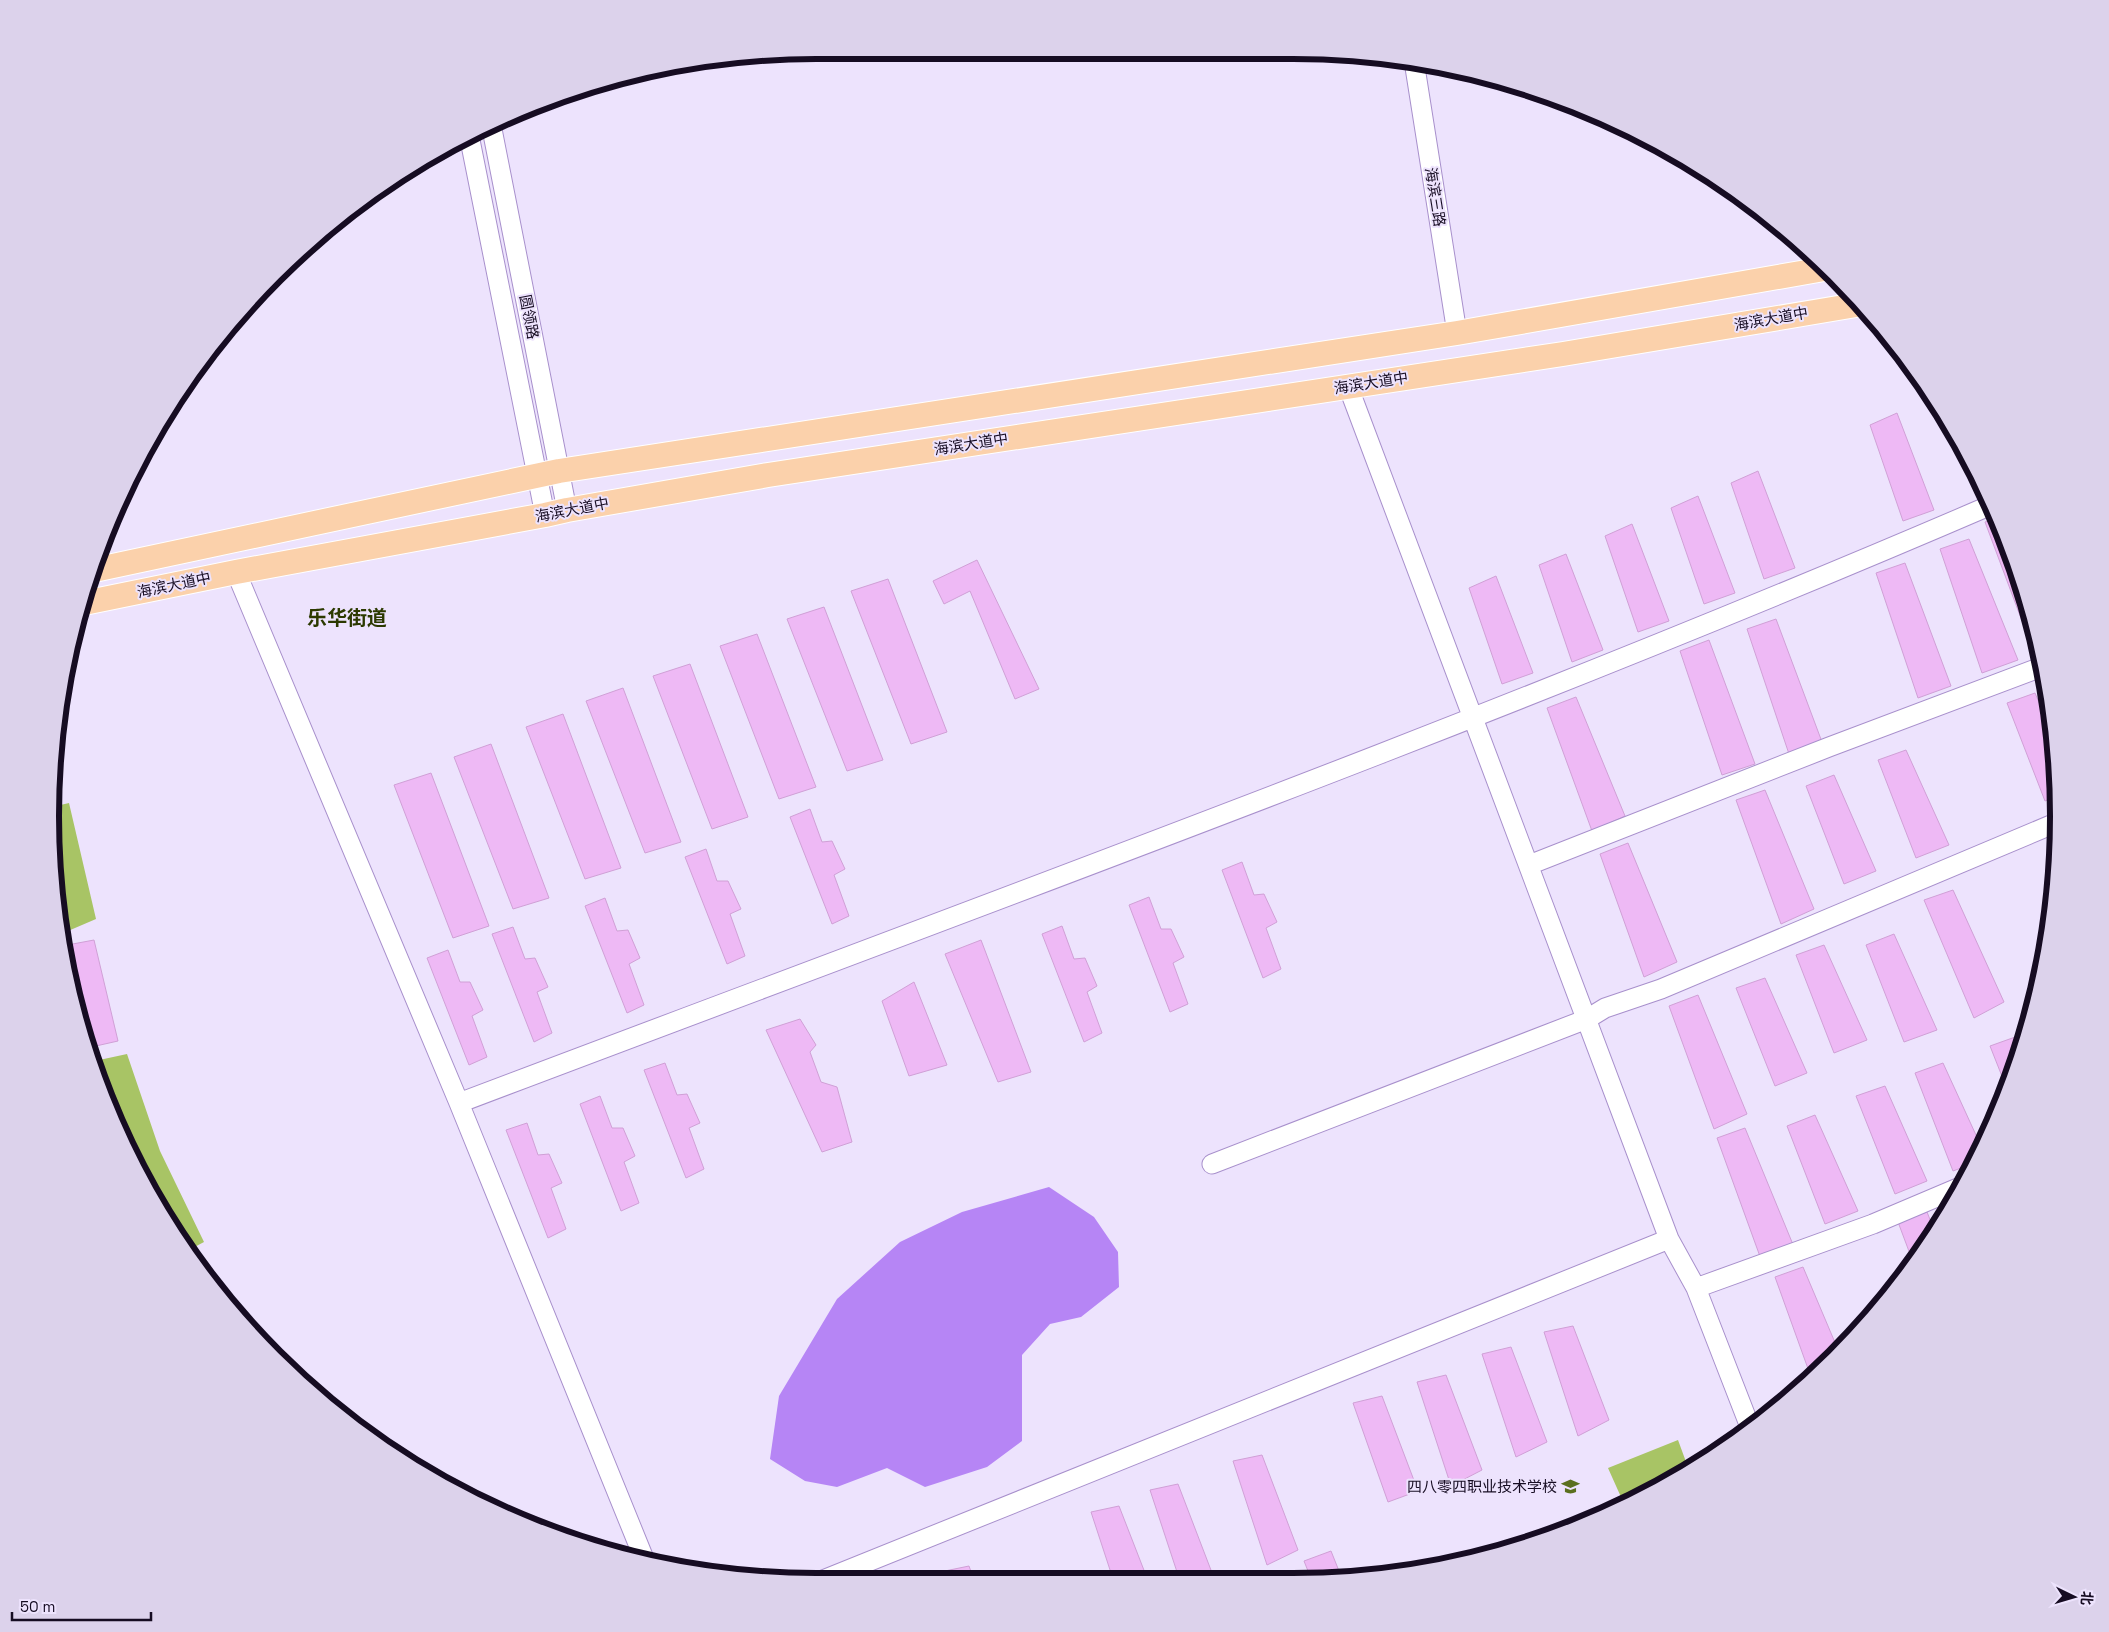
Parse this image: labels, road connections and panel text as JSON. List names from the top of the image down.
{
  "streets": {
    "main road": ["海滨大道中"],
    "street": ["海滨三路", "圆领路"]
  },
  "crossings": [
    ["海滨三路", "海滨大道中"],
    ["圆领路", "海滨大道中"]
  ],
  "districts": ["乐华街道"],
  "places": {
    "school or university": ["四八零四职业技术学校"]
  },
  "scale_bar": "50 m",
  "north": "right"
}
